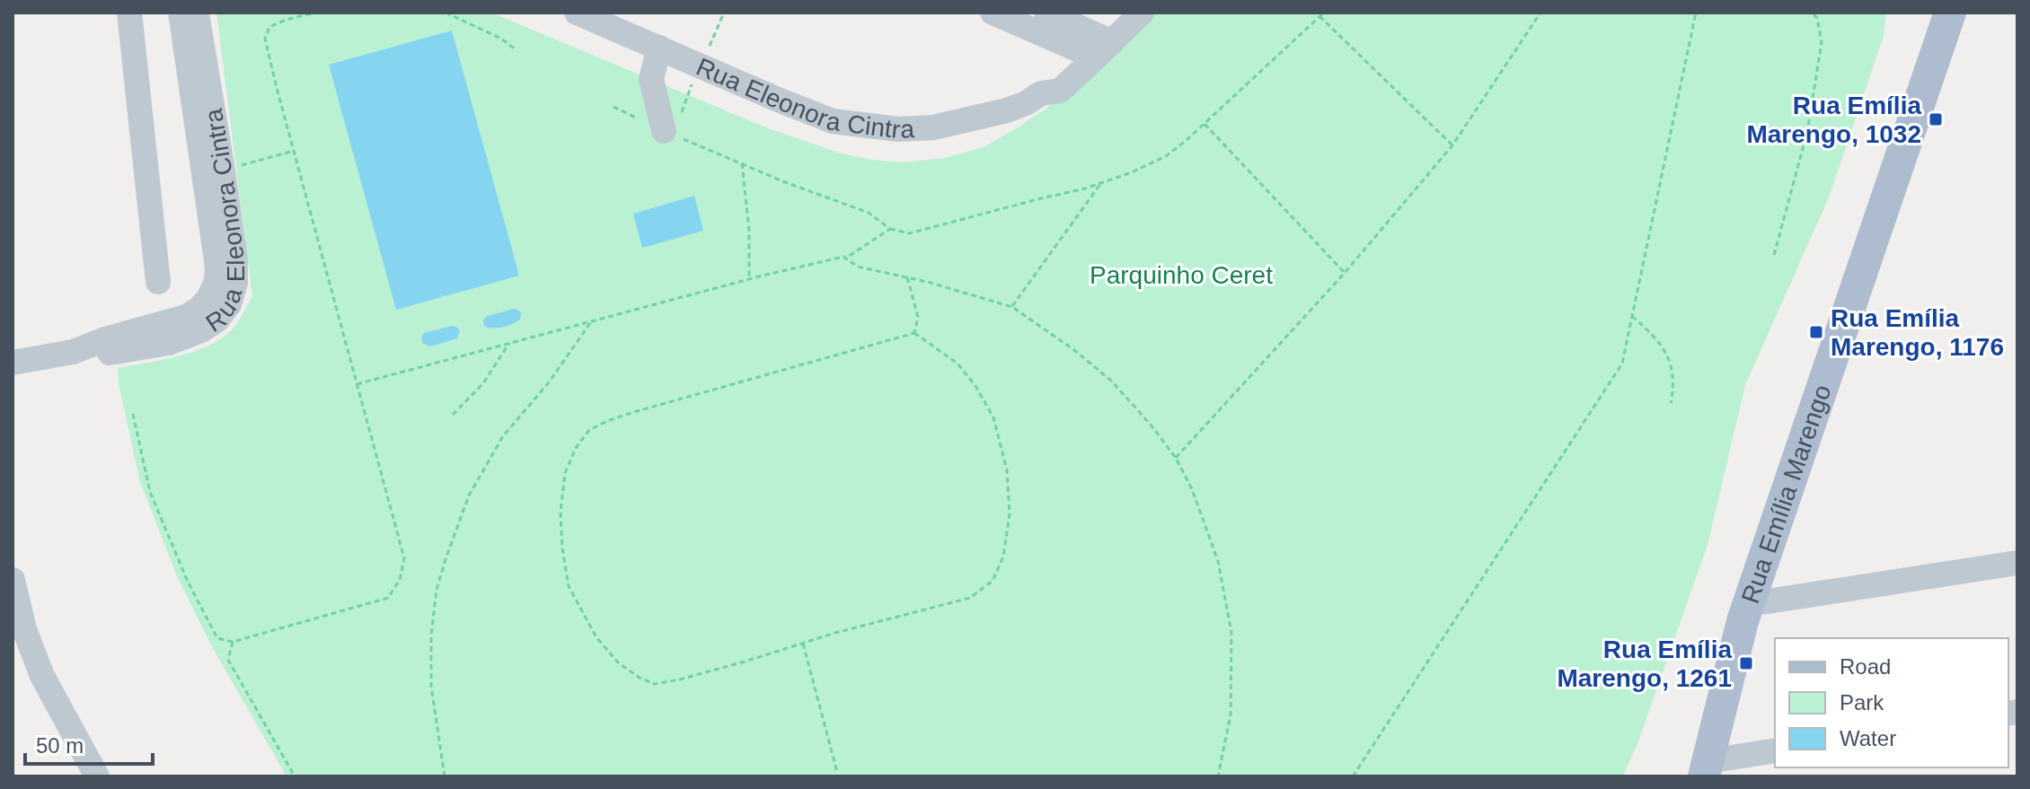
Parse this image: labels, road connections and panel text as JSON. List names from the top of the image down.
{
  "streets": {
    "main road": ["Rua Emília Marengo"],
    "street": ["Rua Eleonora Cintra"]
  },
  "parks": ["Parquinho Ceret"],
  "places": {
    "transit": ["Rua Emília Marengo, 1032", "Rua Emília Marengo, 1176", "Rua Emília Marengo, 1261"]
  },
  "legend": ["Road", "Park", "Water"],
  "scale_bar": "50 m"
}
